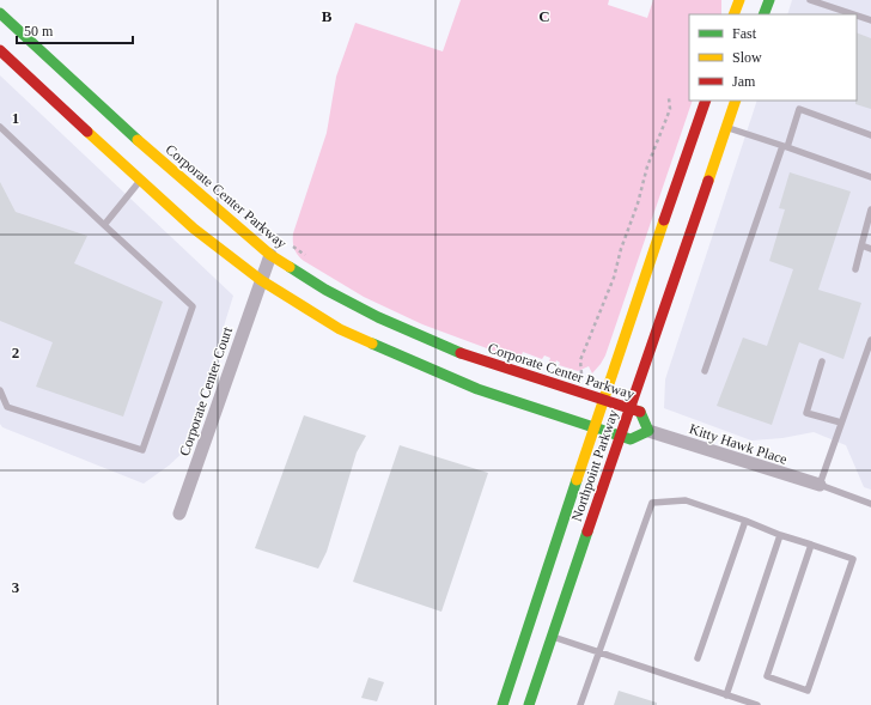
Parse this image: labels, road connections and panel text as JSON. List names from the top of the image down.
{
  "streets": {
    "street": [
      "Corporate Center Parkway",
      "Corporate Center Court",
      "Kitty Hawk Place",
      "Northpoint Parkway"
    ]
  },
  "crossings": [
    ["Corporate Center Parkway", "Corporate Center Court"],
    ["Corporate Center Parkway", "Kitty Hawk Place"],
    ["Corporate Center Parkway", "Northpoint Parkway"]
  ],
  "legend": ["Fast", "Slow", "Jam"],
  "scale_bar": "50 m",
  "grid": {
    "columns": ["B", "C"],
    "rows": ["1", "2", "3"]
  }
}
